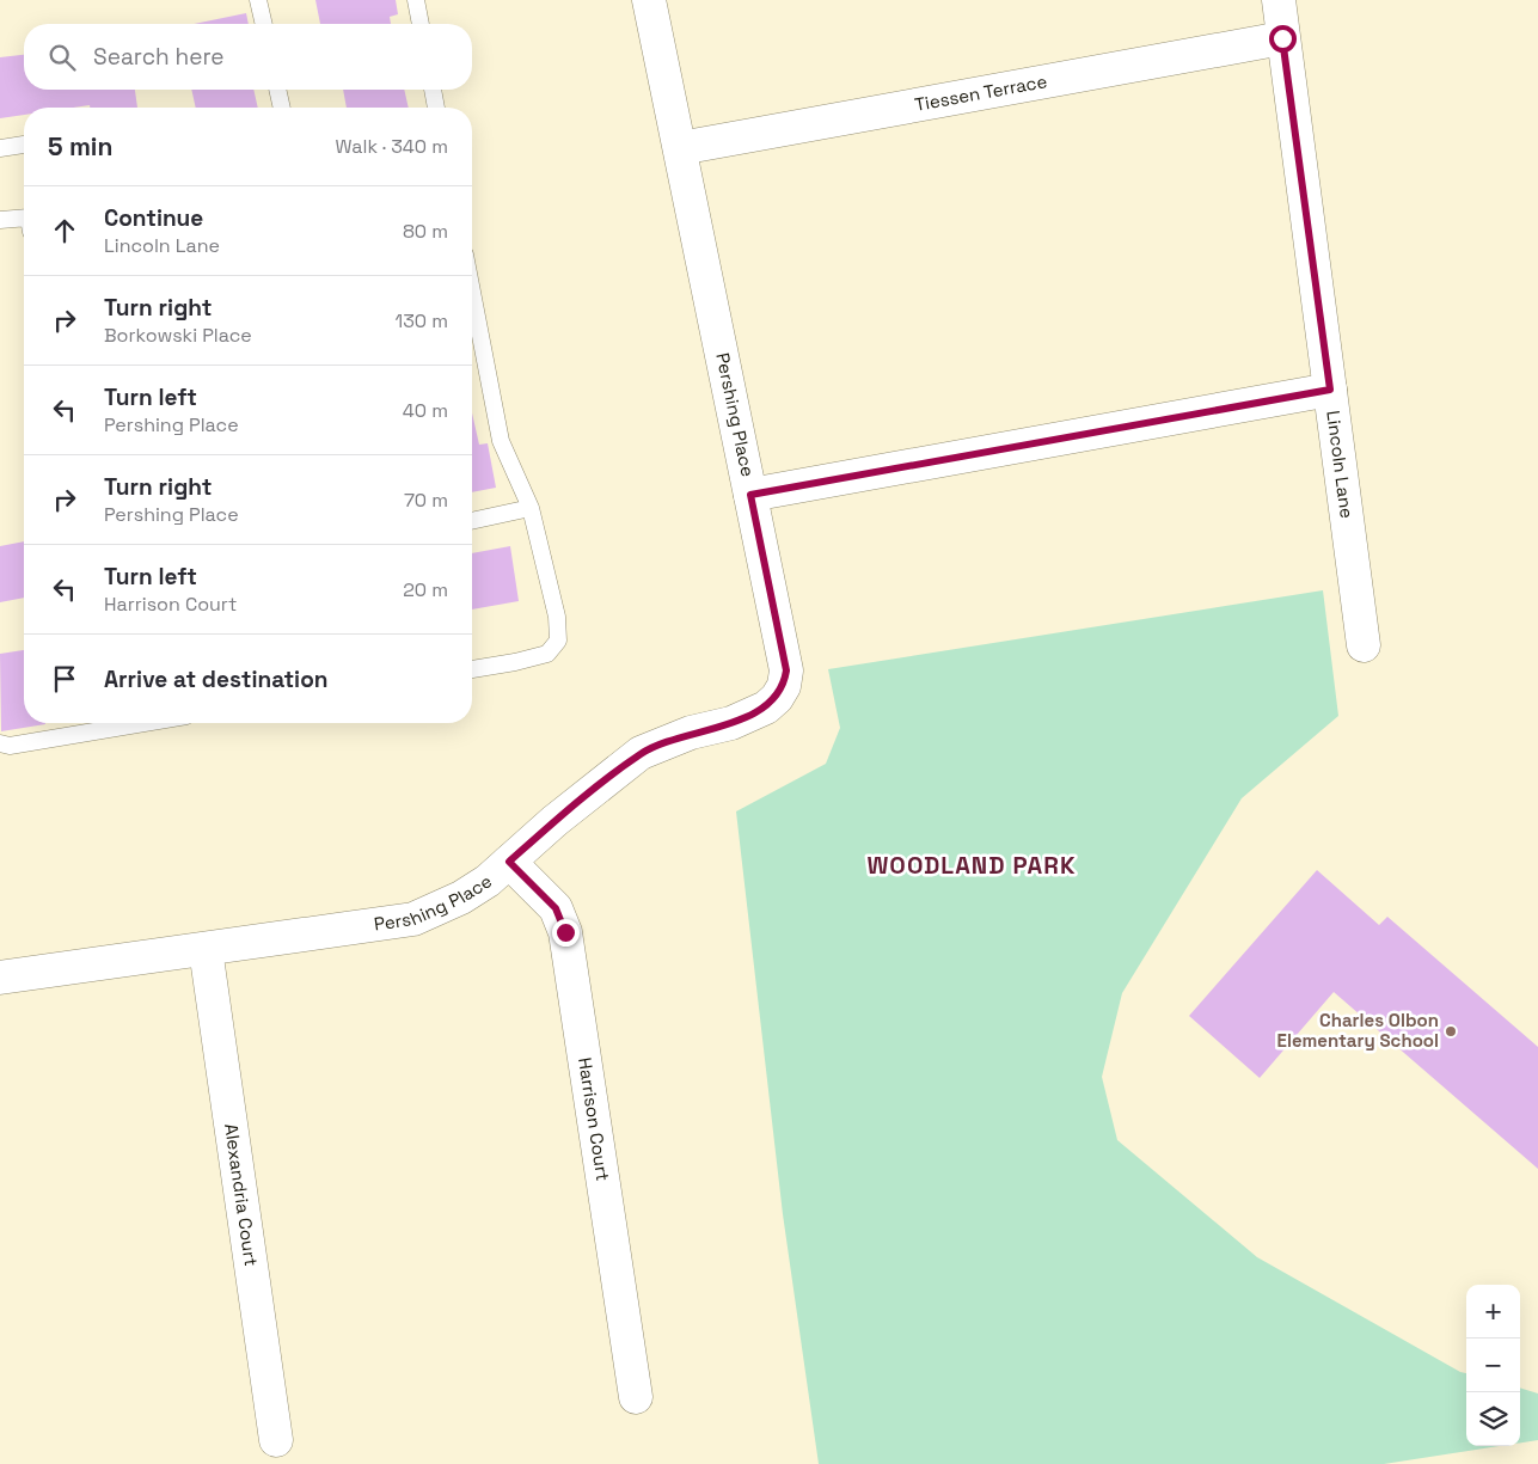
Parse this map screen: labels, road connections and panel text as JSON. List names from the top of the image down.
{
  "streets": {
    "street": [
      "Tiessen Terrace",
      "Pershing Place",
      "Lincoln Lane",
      "Harrison Court",
      "Alexandria Court"
    ]
  },
  "crossings": [
    ["Tiessen Terrace", "Pershing Place"],
    ["Tiessen Terrace", "Lincoln Lane"],
    ["Pershing Place", "Harrison Court"],
    ["Pershing Place", "Alexandria Court"]
  ],
  "districts": ["WOODLAND PARK"],
  "places": ["Charles Olbon Elementary School"],
  "page": {
    "search": "Search here",
    "heading": ["5 min", "Walk · 340 m"],
    "list": [
      ["Continue", "Lincoln Lane", "80 m"],
      ["Turn right", "Borkowski Place", "130 m"],
      ["Turn left", "Pershing Place", "40 m"],
      ["Turn right", "Pershing Place", "70 m"],
      ["Turn left", "Harrison Court", "20 m"],
      "Arrive at destination"
    ],
    "map_buttons": ["+", "−"]
  }
}
